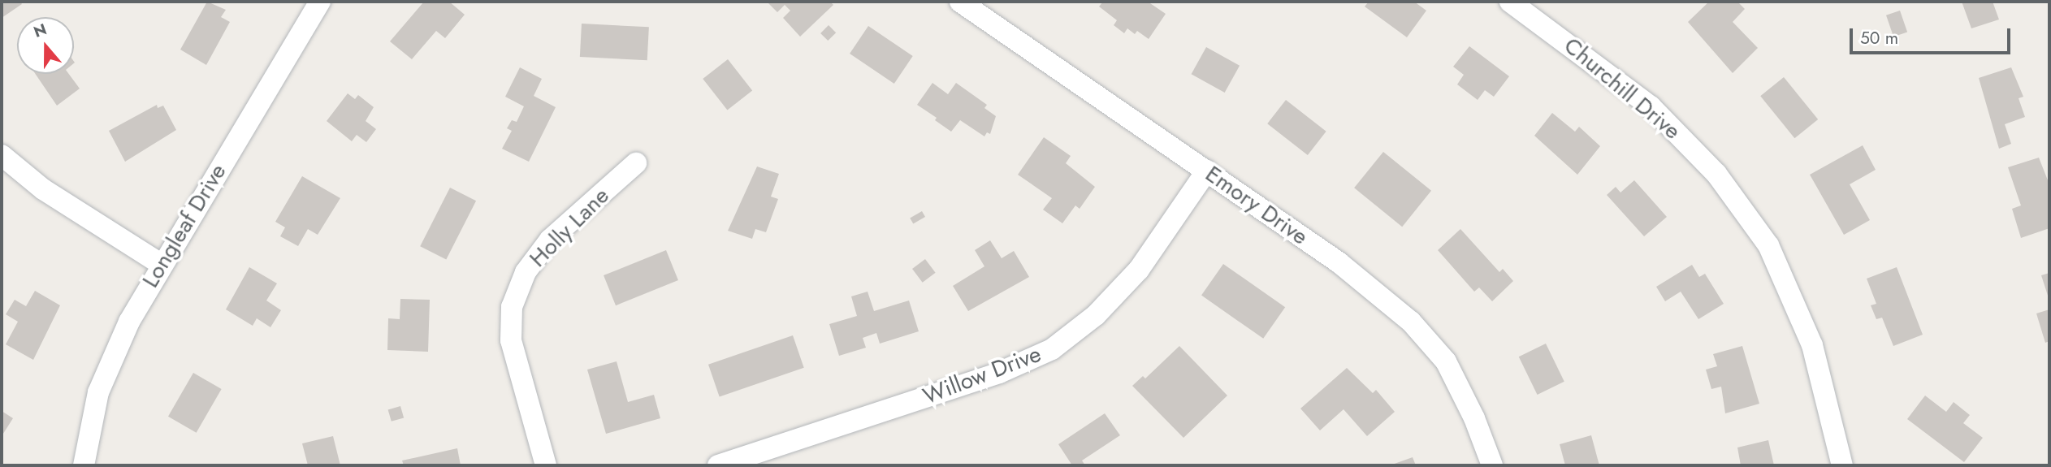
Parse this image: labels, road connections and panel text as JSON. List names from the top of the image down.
{
  "streets": {
    "street": [
      "Churchill Drive",
      "Emory Drive",
      "Longleaf Drive",
      "Holly Lane",
      "Willow Drive"
    ]
  },
  "crossings": [
    ["Emory Drive", "Willow Drive"]
  ],
  "scale_bar": "50 m",
  "north": "top"
}
